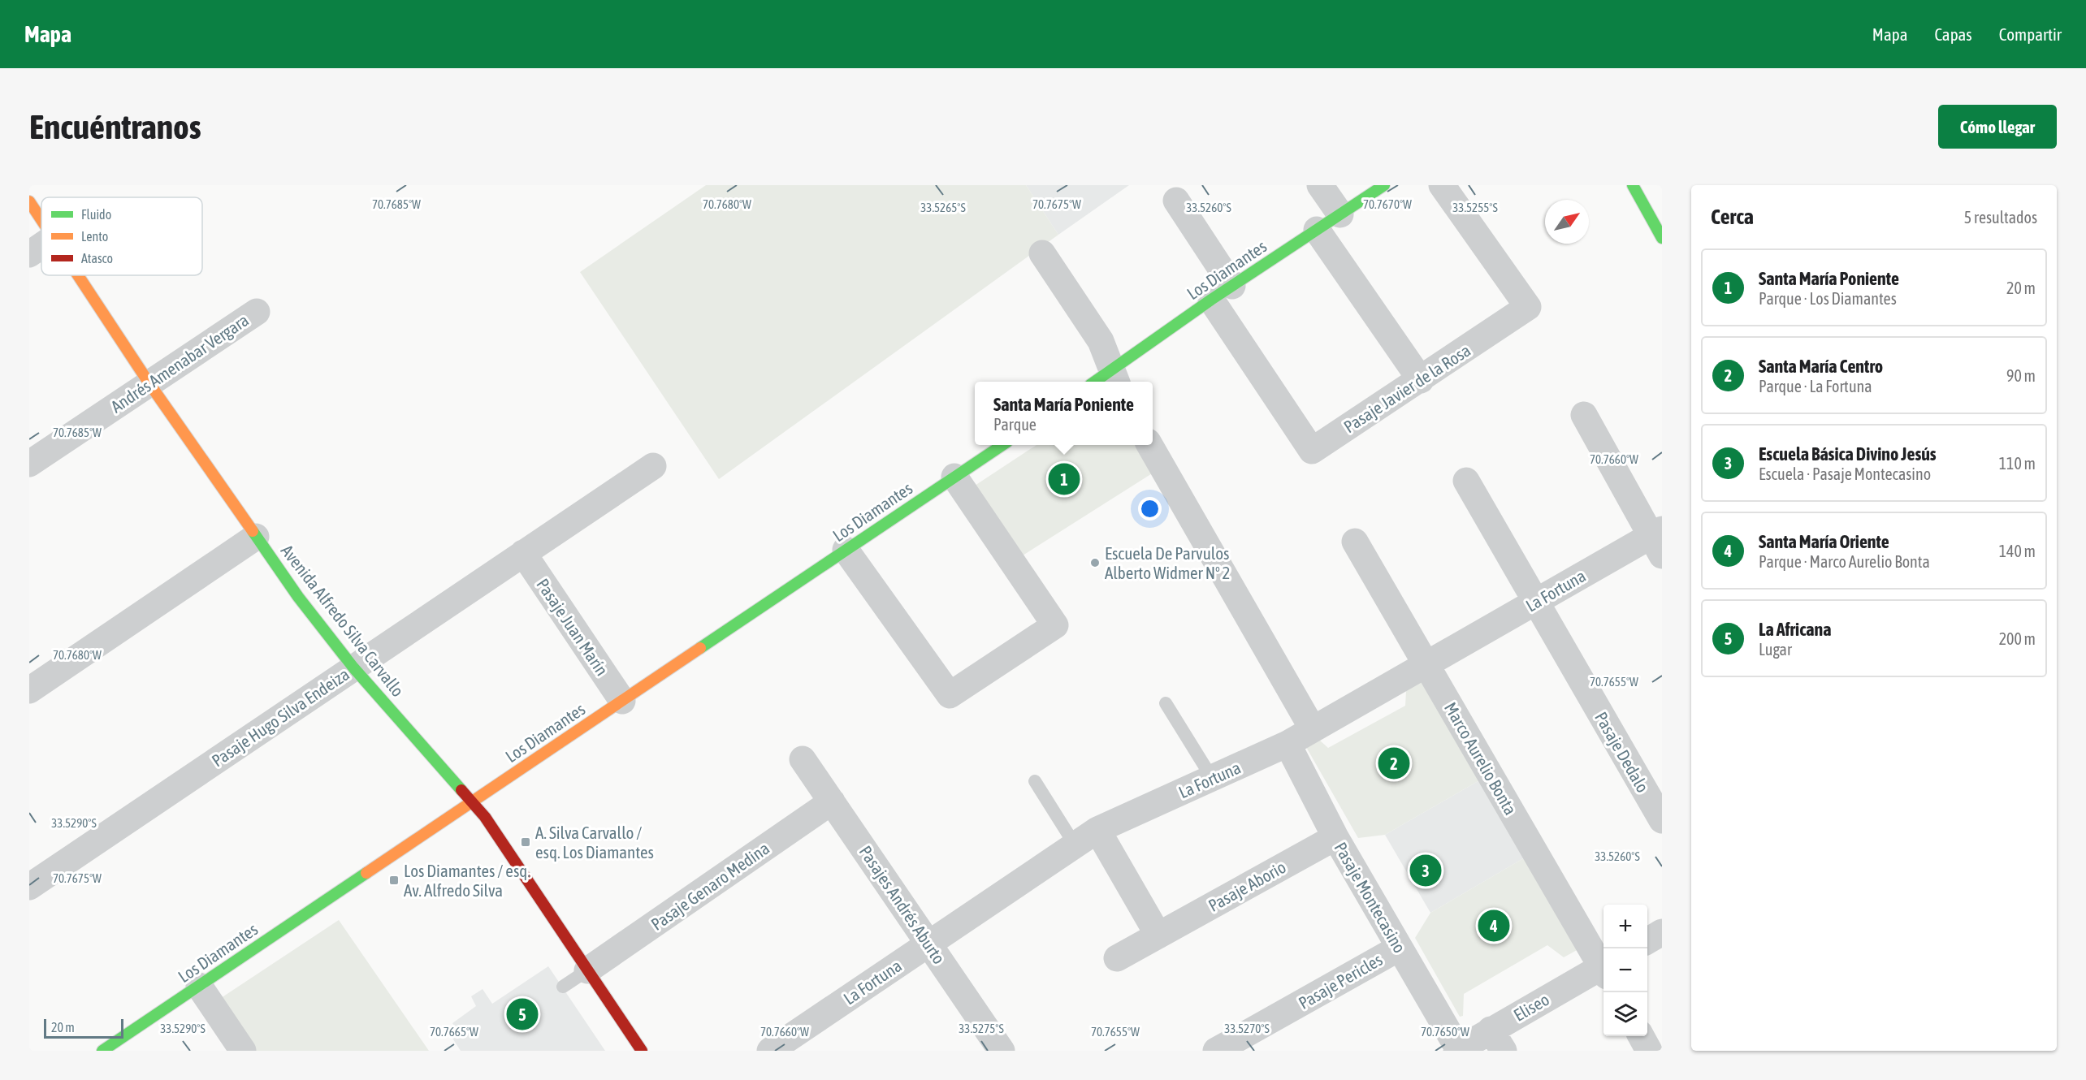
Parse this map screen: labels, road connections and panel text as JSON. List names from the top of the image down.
{
  "streets": {
    "street": [
      "Los Diamantes",
      "Andrés Amenabar Vergara",
      "Pasaje Javier de la Rosa",
      "La Fortuna",
      "Avenida Alfredo Silva Carvallo",
      "Pasaje Juan Marín",
      "Pasaje Hugo Silva Endeiza",
      "Pasaje Dedalo",
      "Marco Aurelio Bonta",
      "Pasaje Genaro Medina",
      "Pasaje Aborio",
      "Pasaje Montecasino",
      "Pasajes Andrés Aburto",
      "Pasaje Pericles",
      "Eliseo"
    ]
  },
  "crossings": [
    ["Los Diamantes", "Pasaje Javier de la Rosa"],
    ["Los Diamantes", "Avenida Alfredo Silva Carvallo"],
    ["Los Diamantes", "Pasaje Juan Marín"],
    ["Andrés Amenabar Vergara", "Avenida Alfredo Silva Carvallo"],
    ["La Fortuna", "Pasaje Dedalo"],
    ["La Fortuna", "Marco Aurelio Bonta"],
    ["La Fortuna", "Pasaje Montecasino"],
    ["La Fortuna", "Pasajes Andrés Aburto"],
    ["Avenida Alfredo Silva Carvallo", "Pasaje Hugo Silva Endeiza"],
    ["Avenida Alfredo Silva Carvallo", "Pasaje Genaro Medina"],
    ["Pasaje Juan Marín", "Pasaje Hugo Silva Endeiza"],
    ["Pasaje Genaro Medina", "Pasajes Andrés Aburto"],
    ["Pasaje Aborio", "Pasaje Montecasino"],
    ["Pasaje Montecasino", "Pasaje Pericles"],
    ["Pasaje Montecasino", "Eliseo"]
  ],
  "places": {
    "other": ["Escuela De Parvulos Alberto Widmer Nº 2"],
    "transit": ["A. Silva Carvallo / esq. Los Diamantes", "Los Diamantes / esq. Av. Alfredo Silva"]
  },
  "legend": ["Fluido", "Lento", "Atasco"],
  "scale_bar": "20 m",
  "north": "top right",
  "page": {
    "header": "Mapa",
    "nav": ["Mapa", "Capas", "Compartir"],
    "buttons": "Cómo llegar",
    "title": "Encuéntranos",
    "heading": ["Cerca", "5 resultados"],
    "list": [
      {
        "mark": "1",
        "name": "Santa María Poniente",
        "note": "Parque · Los Diamantes",
        "value": "20 m"
      },
      {
        "mark": "2",
        "name": "Santa María Centro",
        "note": "Parque · La Fortuna",
        "value": "90 m"
      },
      {
        "mark": "3",
        "name": "Escuela Básica Divino Jesús",
        "note": "Escuela · Pasaje Montecasino",
        "value": "110 m"
      },
      {
        "mark": "4",
        "name": "Santa María Oriente",
        "note": "Parque · Marco Aurelio Bonta",
        "value": "140 m"
      },
      {
        "mark": "5",
        "name": "La Africana",
        "note": "Lugar",
        "value": "200 m"
      }
    ],
    "popup": ["Santa María Poniente", "Parque"],
    "pins": [
      "1",
      "2",
      "3",
      "4",
      "5"
    ],
    "map_buttons": ["+", "−"],
    "scale": "20 m"
  },
  "coordinates": [
    "70.7675°W",
    "70.7680°W",
    "70.7670°W",
    "70.7685°W",
    "33.5265°S",
    "33.5260°S",
    "33.5255°S",
    "70.7660°W",
    "70.7655°W",
    "33.5290°S",
    "33.5275°S",
    "33.5270°S",
    "70.7665°W",
    "70.7650°W"
  ]
}
